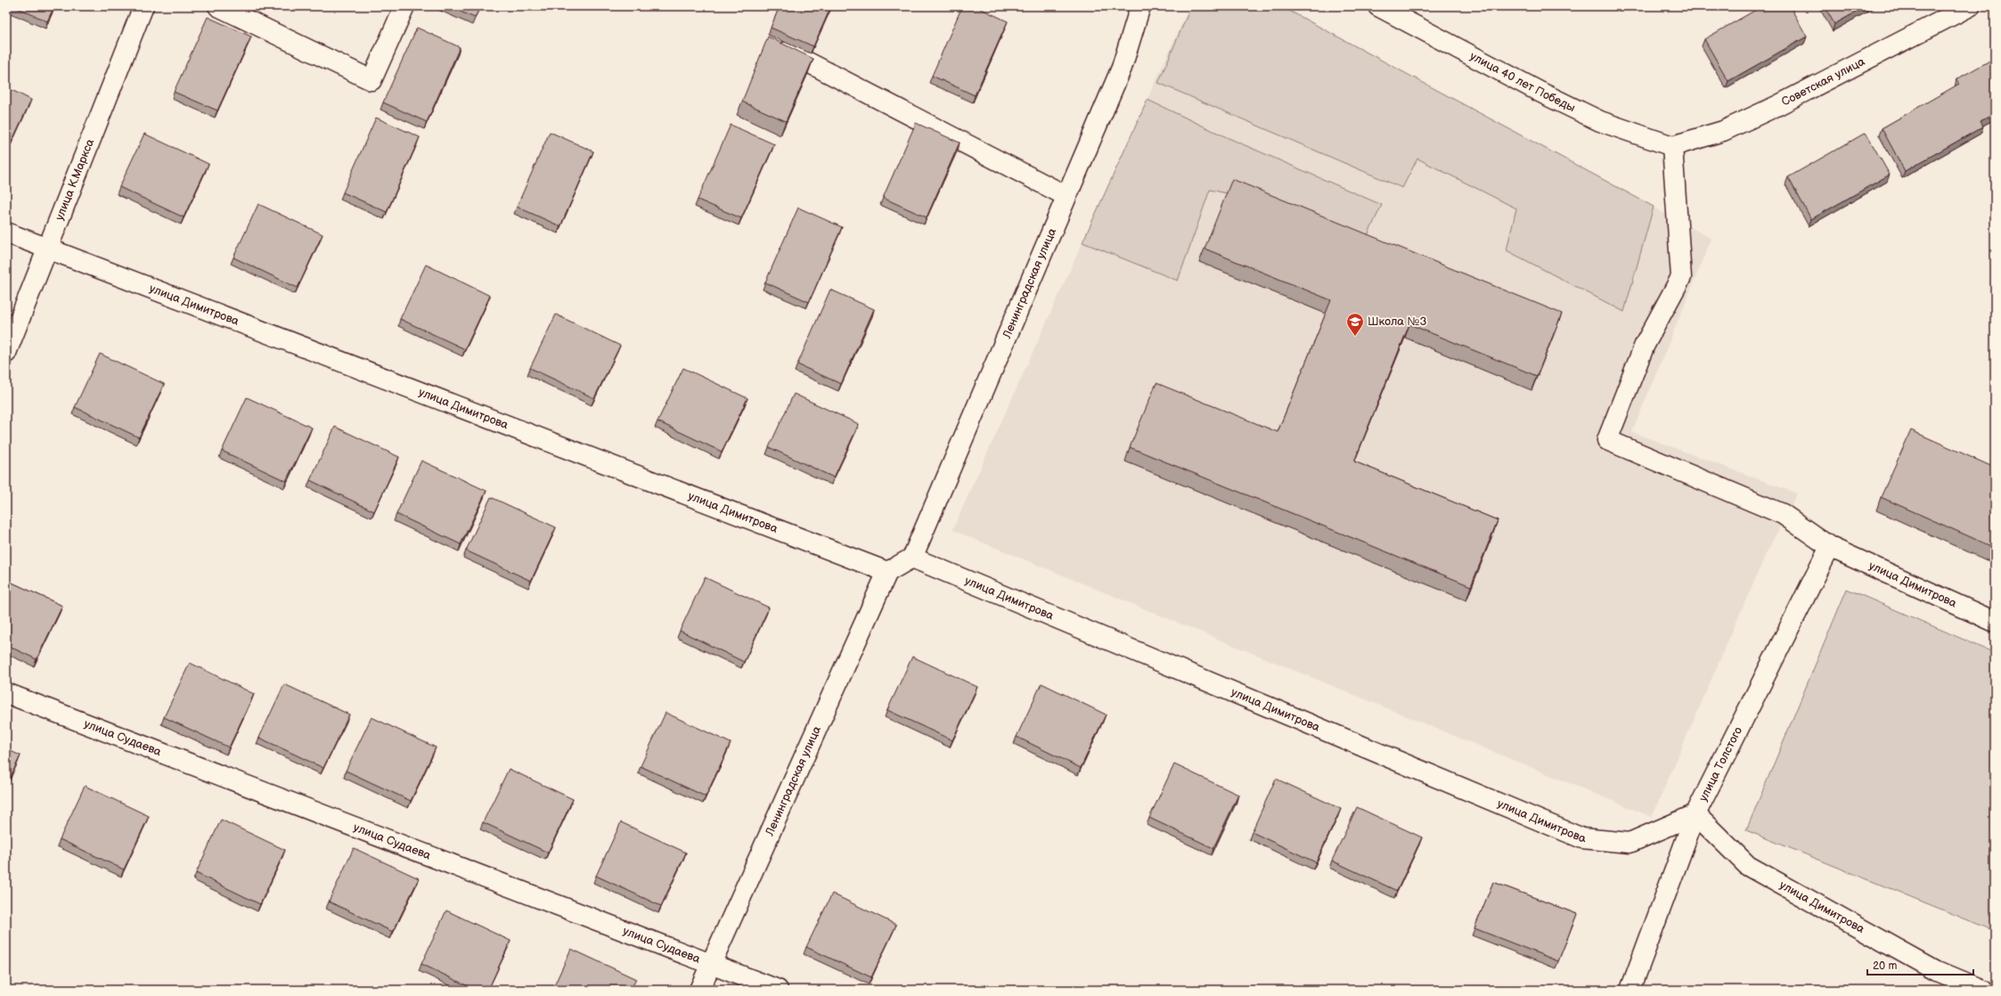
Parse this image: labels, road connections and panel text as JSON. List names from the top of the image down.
{
  "streets": {
    "street": [
      "улица 40 лет Победы",
      "Советская улица",
      "улица К.Маркса",
      "Ленинградская улица",
      "улица Димитрова",
      "улица Судаева",
      "улица Толстого"
    ]
  },
  "crossings": [
    ["улица 40 лет Победы", "Советская улица"],
    ["улица 40 лет Победы", "улица Димитрова"],
    ["Советская улица", "улица Димитрова"],
    ["улица К.Маркса", "улица Димитрова"],
    ["Ленинградская улица", "улица Димитрова"],
    ["Ленинградская улица", "улица Судаева"],
    ["улица Димитрова", "улица Толстого"]
  ],
  "places": {
    "school or university": ["Школа №3"]
  },
  "scale_bar": "20 m"
}
